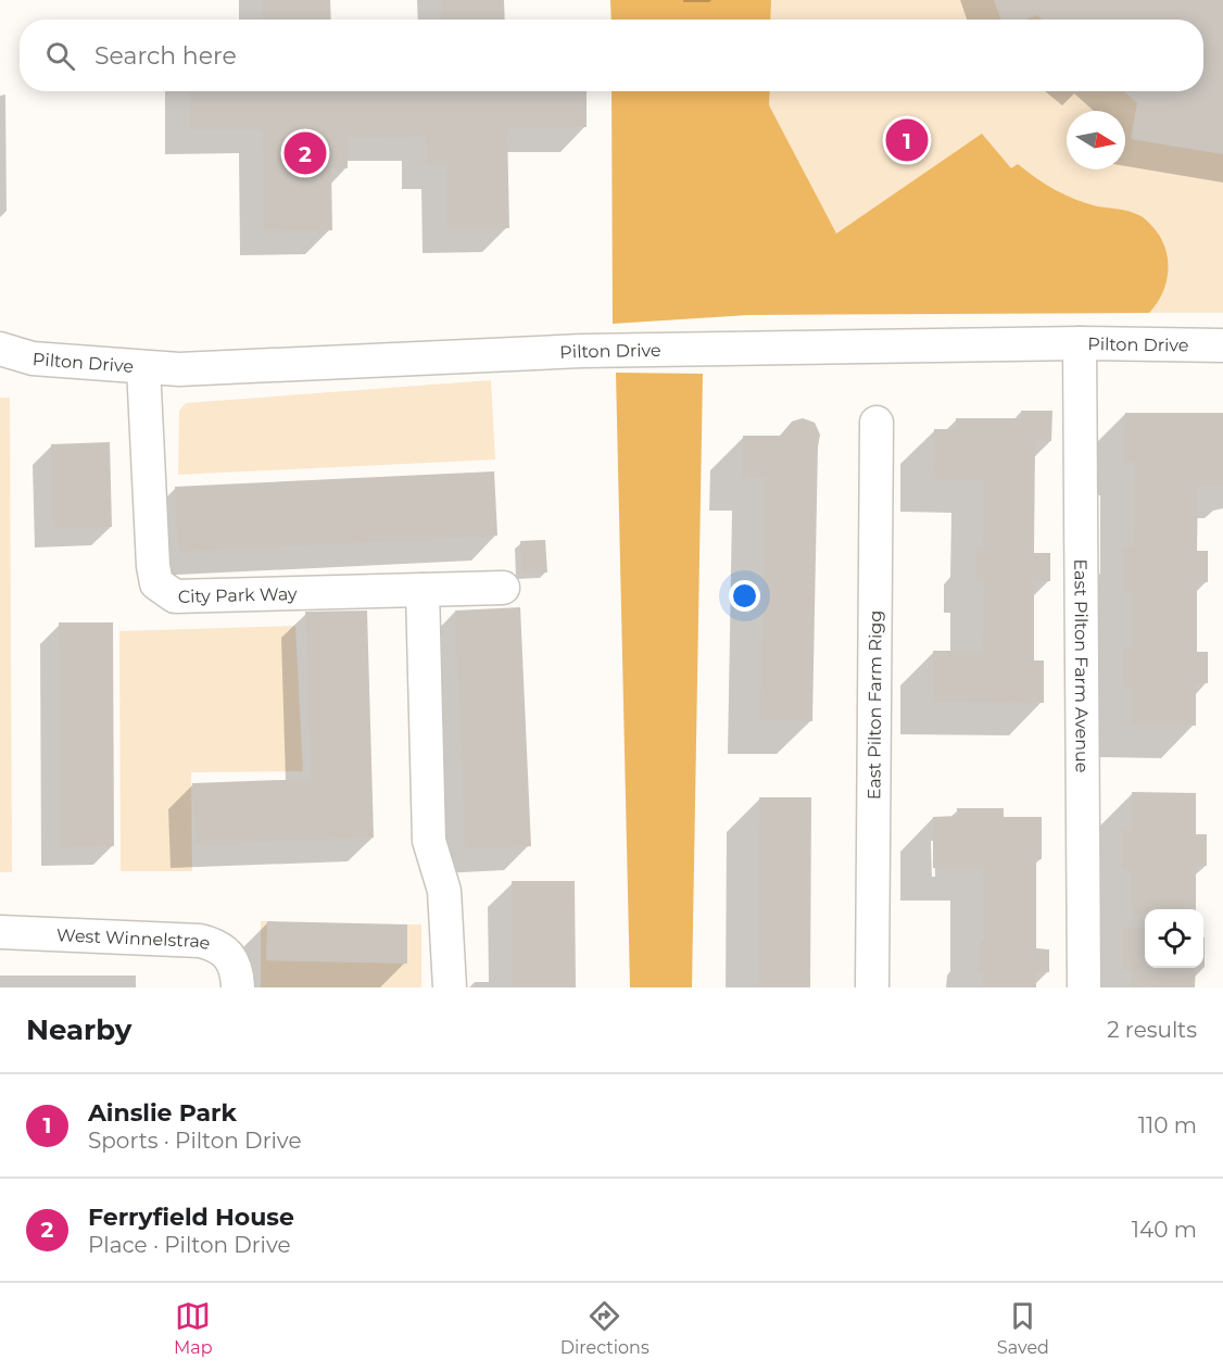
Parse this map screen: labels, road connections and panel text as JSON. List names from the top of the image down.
{
  "streets": {
    "street": [
      "Pilton Drive",
      "City Park Way",
      "East Pilton Farm Avenue",
      "East Pilton Farm Rigg",
      "West Winnelstrae"
    ]
  },
  "crossings": [
    ["Pilton Drive", "City Park Way"],
    ["Pilton Drive", "East Pilton Farm Avenue"]
  ],
  "north": "right",
  "page": {
    "search": "Search here",
    "pins": ["1", "2"],
    "heading": ["Nearby", "2 results"],
    "list": [
      {
        "mark": "1",
        "name": "Ainslie Park",
        "note": "Sports · Pilton Drive",
        "value": "110 m"
      },
      {
        "mark": "2",
        "name": "Ferryfield House",
        "note": "Place · Pilton Drive",
        "value": "140 m"
      }
    ],
    "nav": ["Map", "Directions", "Saved"]
  }
}
